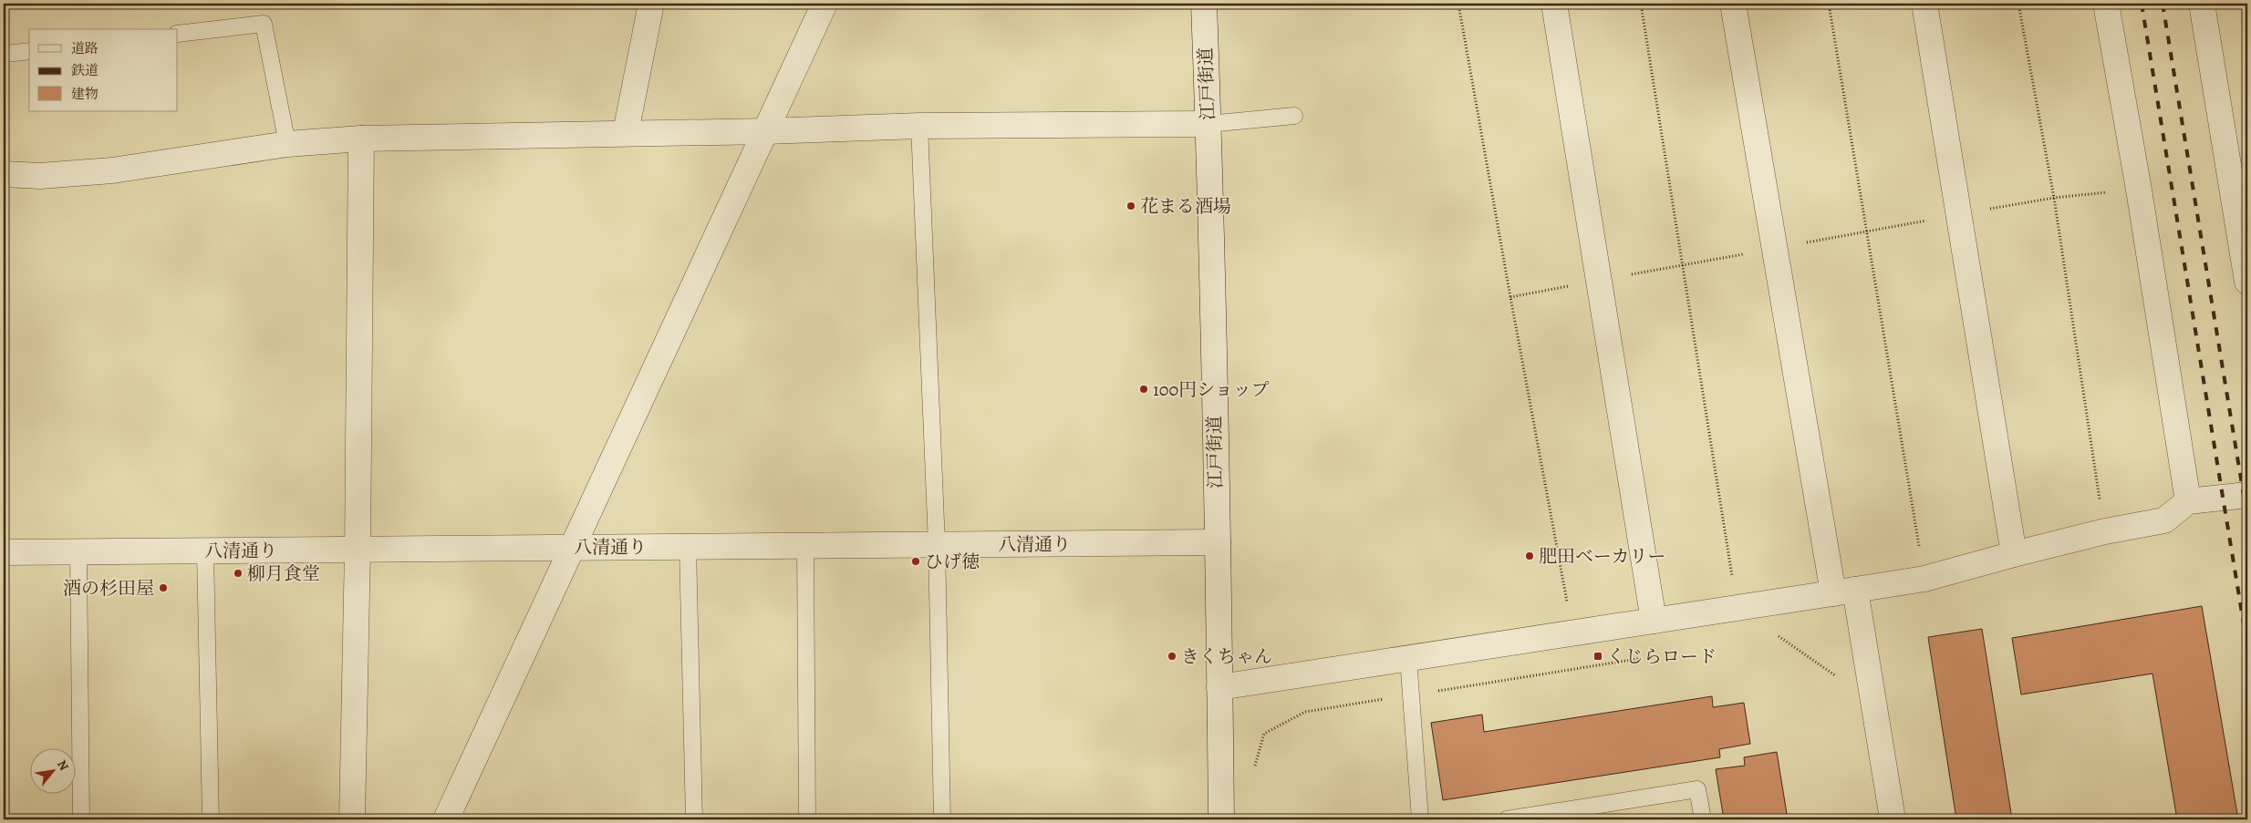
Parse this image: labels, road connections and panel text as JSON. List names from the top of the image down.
{
  "streets": {
    "street": ["江戸街道", "八清通り"]
  },
  "crossings": [
    ["江戸街道", "八清通り"]
  ],
  "places": {
    "other": [
      "花まる酒場",
      "100円ショップ",
      "肥田ベーカリー",
      "ひげ徳",
      "柳月食堂",
      "酒の杉田屋",
      "きくちゃん"
    ],
    "transit": ["くじらロード"]
  },
  "legend": ["道路", "鉄道", "建物"],
  "north": "top right"
}
